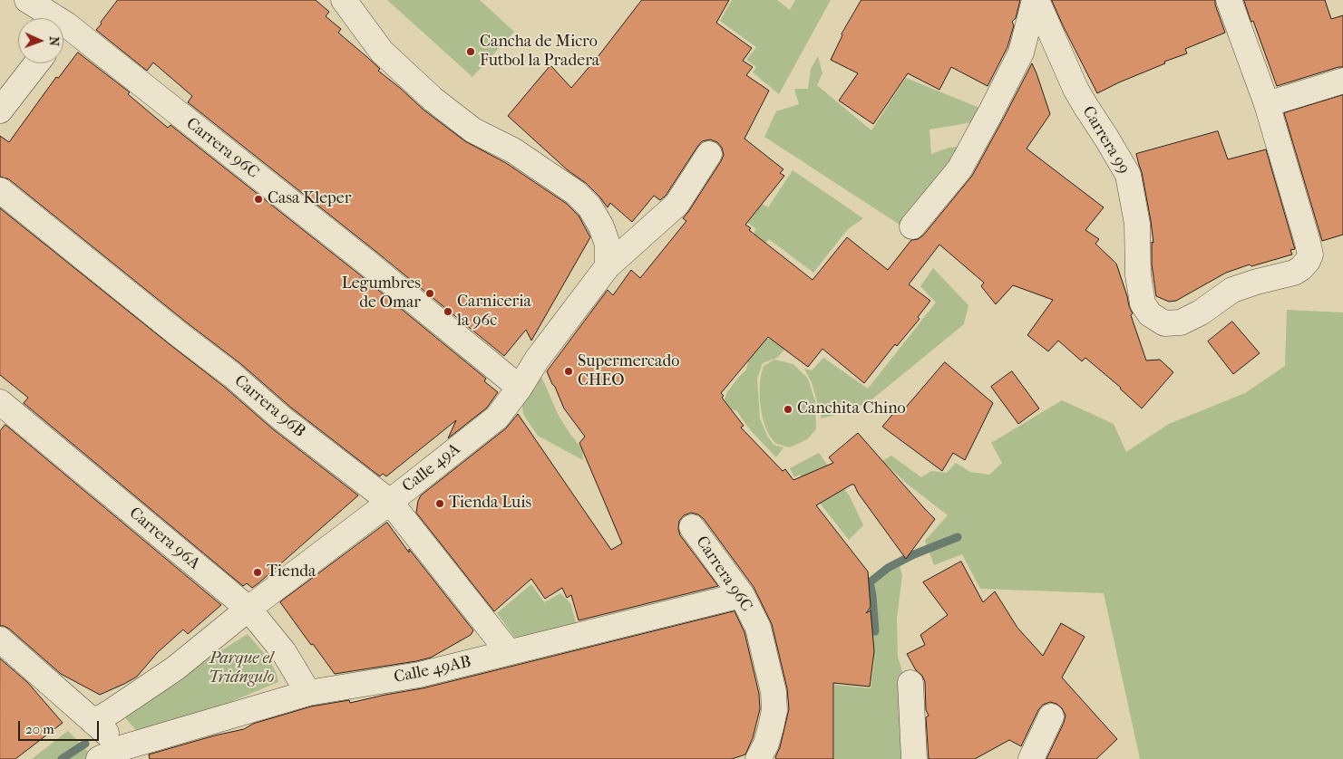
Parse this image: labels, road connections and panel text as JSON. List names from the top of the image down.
{
  "streets": {
    "street": [
      "Carrera 99",
      "Carrera 96C",
      "Carrera 96B",
      "Calle 49A",
      "Carrera 96A",
      "Calle 49AB"
    ]
  },
  "crossings": [
    ["Carrera 96C", "Calle 49A"],
    ["Carrera 96C", "Calle 49AB"],
    ["Carrera 96B", "Calle 49A"],
    ["Carrera 96B", "Calle 49AB"],
    ["Calle 49A", "Carrera 96A"],
    ["Carrera 96A", "Calle 49AB"]
  ],
  "parks": ["Parque el Triángulo"],
  "places": [
    "Cancha de Micro Futbol la Pradera",
    "Casa Kleper",
    "Legumbres de Omar",
    "Carniceria la 96c",
    "Supermercado CHEO",
    "Canchita Chino",
    "Tienda Luis",
    "Tienda"
  ],
  "scale_bar": "20 m",
  "north": "right"
}
